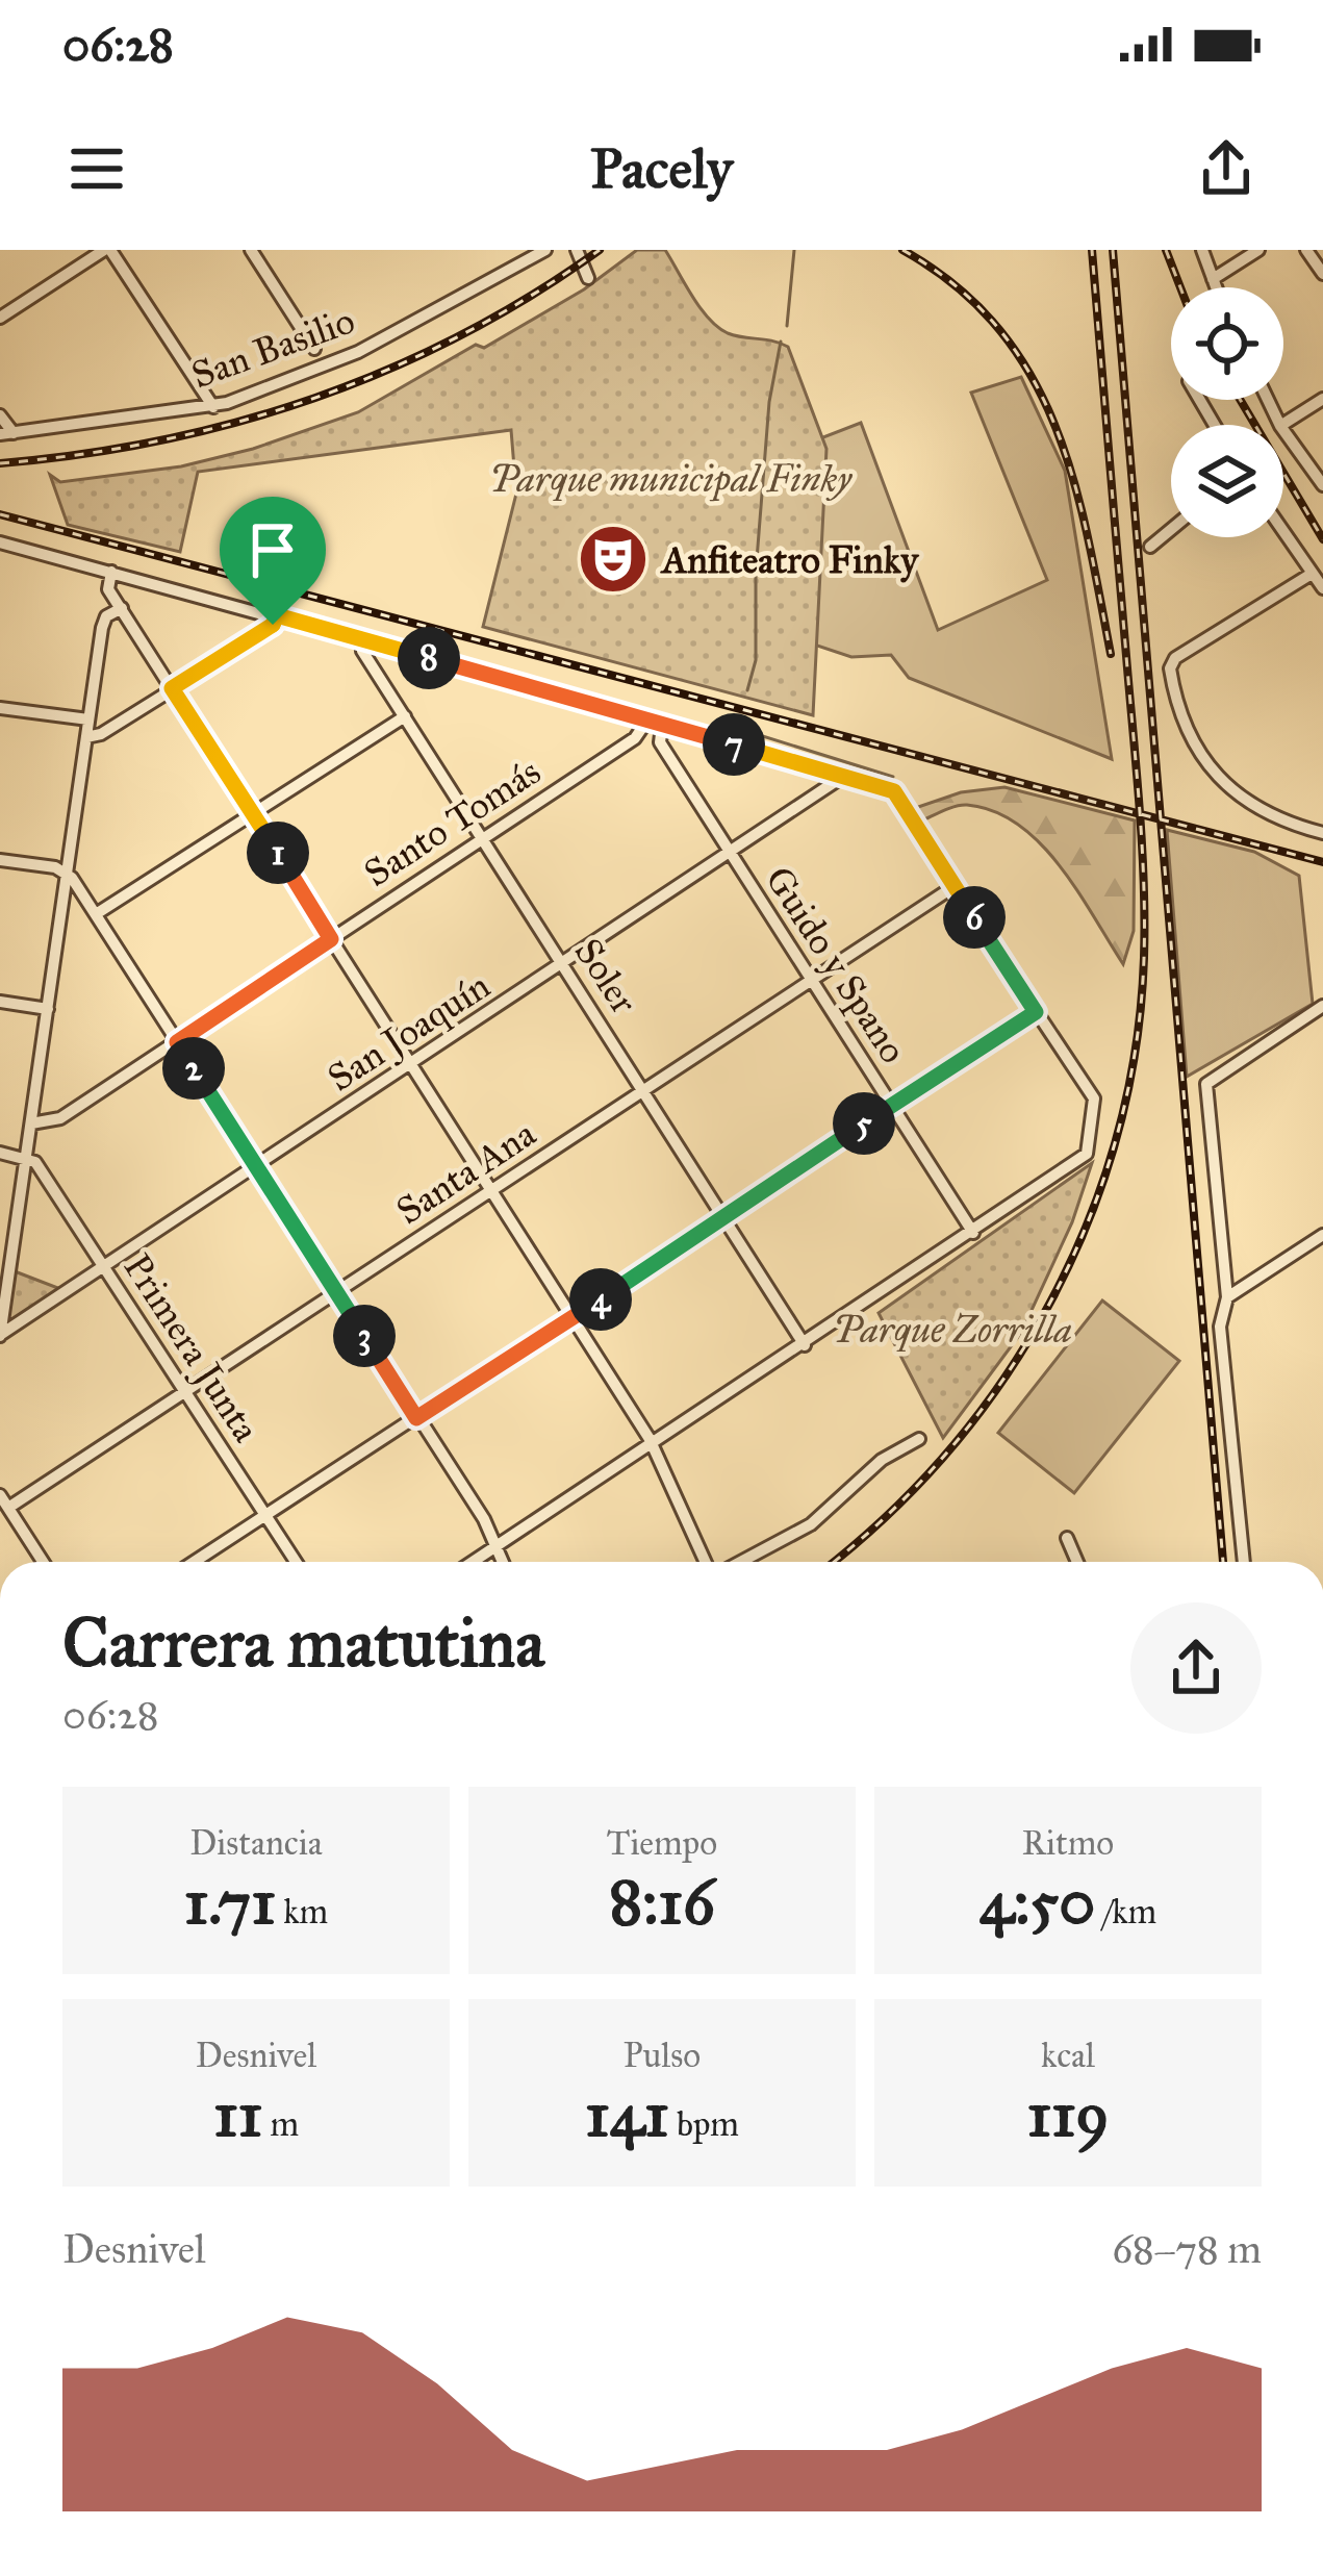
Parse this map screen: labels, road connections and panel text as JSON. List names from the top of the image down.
{
  "streets": {
    "street": [
      "San Basilio",
      "Santo Tomás",
      "Guido y Spano",
      "Soler",
      "San Joaquín",
      "Santa Ana",
      "Primera Junta"
    ]
  },
  "crossings": [
    ["Santo Tomás", "Soler"],
    ["Guido y Spano", "San Joaquín"],
    ["Guido y Spano", "Santa Ana"],
    ["Soler", "San Joaquín"],
    ["Soler", "Santa Ana"],
    ["San Joaquín", "Primera Junta"],
    ["Santa Ana", "Primera Junta"]
  ],
  "parks": ["Parque municipal Finky", "Parque Zorrilla"],
  "places": {
    "theatre": ["Anfiteatro Finky"]
  },
  "page": {
    "status": "06:28",
    "header": "Pacely",
    "pins": [
      "8",
      "7",
      "1",
      "6",
      "2",
      "5",
      "4",
      "3"
    ],
    "heading": ["Carrera matutina", "06:28"],
    "stats": [
      ["Distancia", "1.71 km"],
      ["Tiempo", "8:16"],
      ["Ritmo", "4:50 /km"],
      ["Desnivel", "11 m"],
      ["Pulso", "141 bpm"],
      ["kcal", "119"]
    ],
    "chart": ["Desnivel", "68–78 m"]
  }
}
